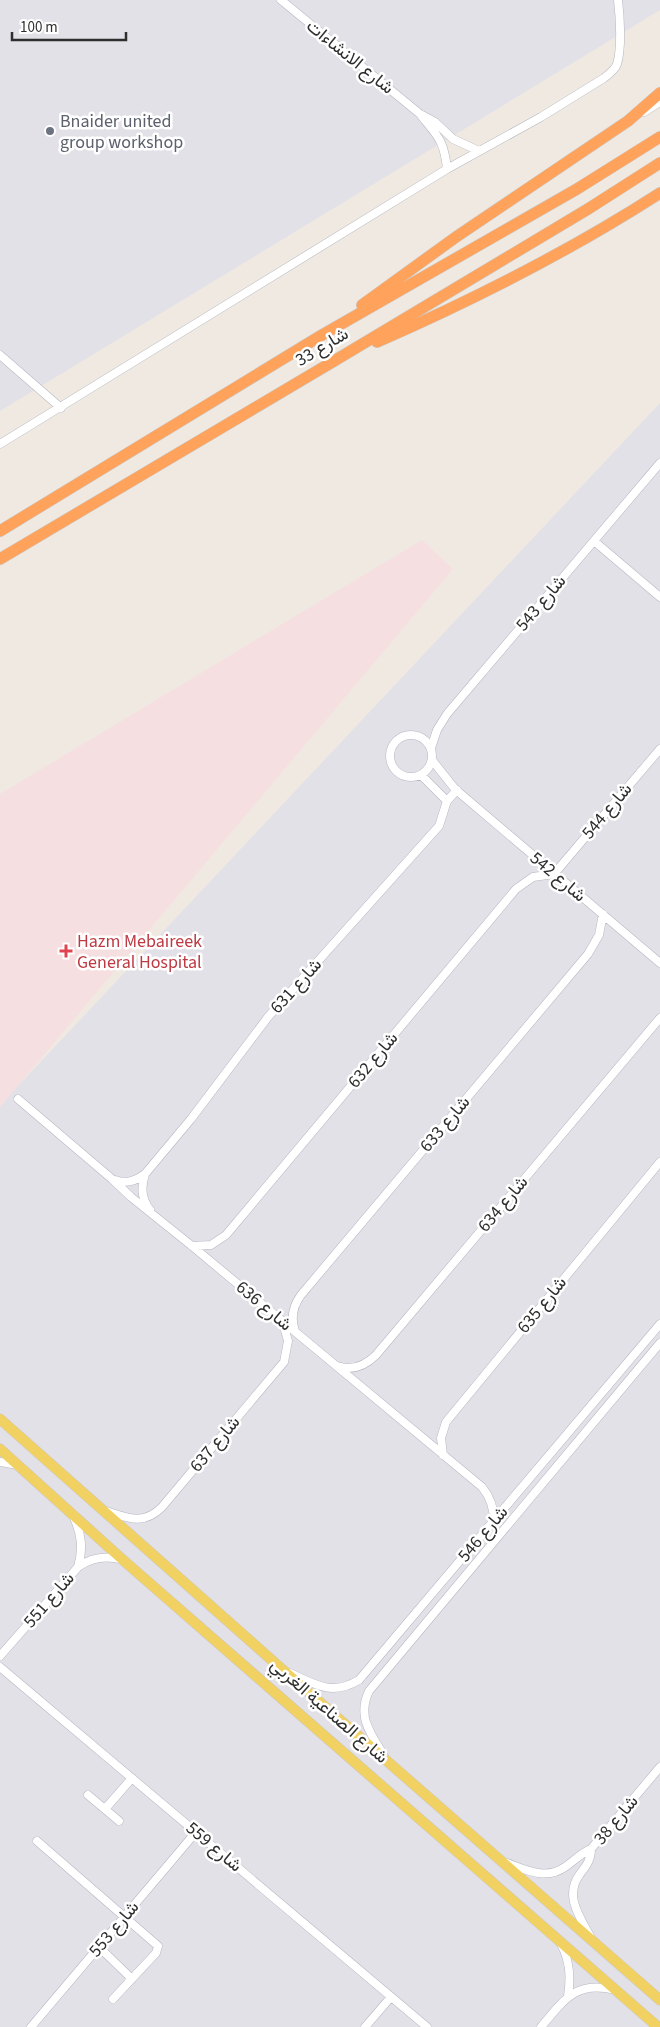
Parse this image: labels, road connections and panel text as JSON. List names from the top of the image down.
{
  "streets": {
    "highway": ["شارع 33"],
    "main road": ["شارع الصناعية الغربي"],
    "street": [
      "شارع الانشاءات",
      "شارع 543",
      "شارع 544",
      "شارع 542",
      "شارع 631",
      "شارع 632",
      "شارع 633",
      "شارع 634",
      "شارع 635",
      "شارع 636",
      "شارع 637",
      "شارع 546",
      "شارع 551",
      "شارع 38",
      "شارع 559",
      "شارع 553"
    ]
  },
  "crossings": [
    ["شارع 543", "شارع 542"],
    ["شارع 544", "شارع 542"],
    ["شارع 544", "شارع 632"],
    ["شارع 542", "شارع 632"],
    ["شارع 542", "شارع 633"],
    ["شارع 632", "شارع 636"],
    ["شارع 633", "شارع 636"],
    ["شارع 634", "شارع 636"],
    ["شارع 635", "شارع 636"],
    ["شارع 636", "شارع 637"],
    ["شارع 636", "شارع 546"],
    ["شارع 637", "شارع الصناعية الغربي"],
    ["شارع 546", "شارع الصناعية الغربي"],
    ["شارع 551", "شارع الصناعية الغربي"],
    ["شارع الصناعية الغربي", "شارع 38"],
    ["شارع 559", "شارع 553"]
  ],
  "places": {
    "other": ["Bnaider united group workshop"],
    "health": ["Hazm Mebaireek General Hospital"]
  },
  "scale_bar": "100 m"
}
